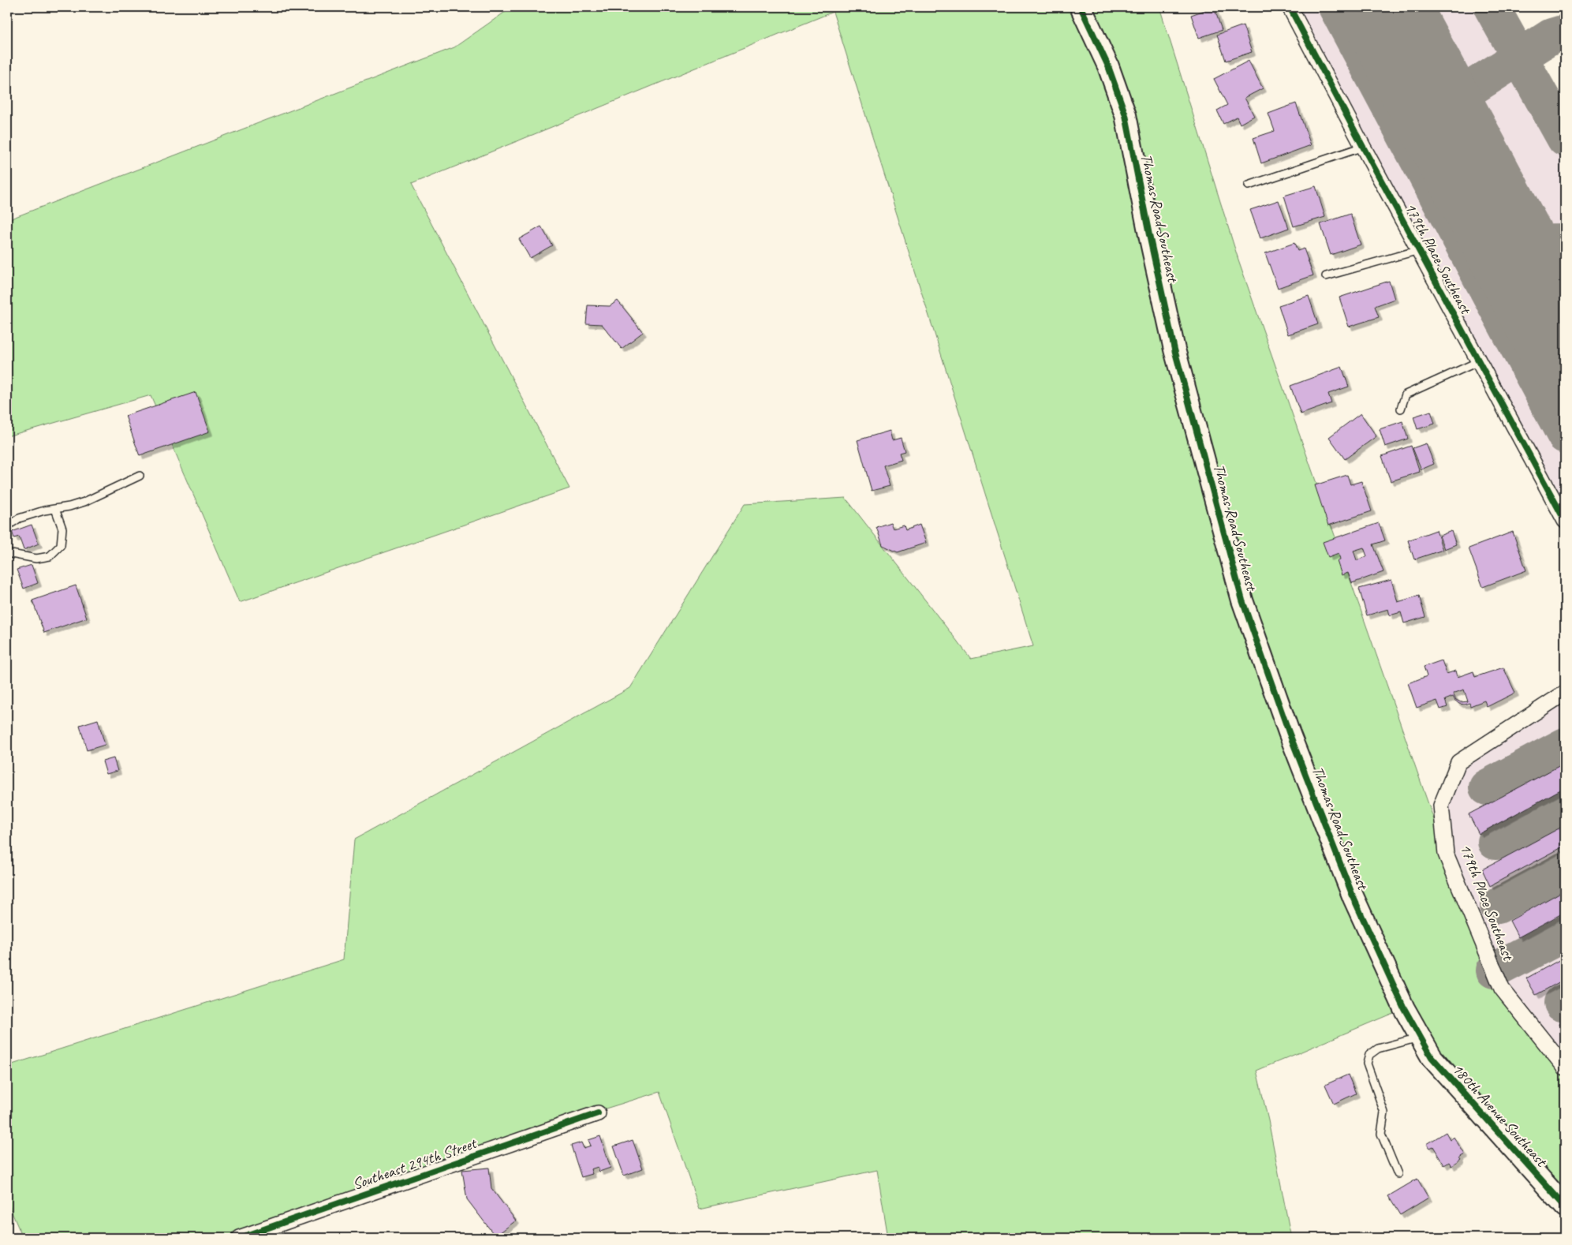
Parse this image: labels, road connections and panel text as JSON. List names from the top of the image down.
{
  "streets": {
    "street": [
      "Thomas Road Southeast",
      "179th Place Southeast",
      "180th Avenue Southeast",
      "Southeast 294th Street"
    ]
  },
  "crossings": [
    ["Thomas Road Southeast", "180th Avenue Southeast"]
  ]
}
